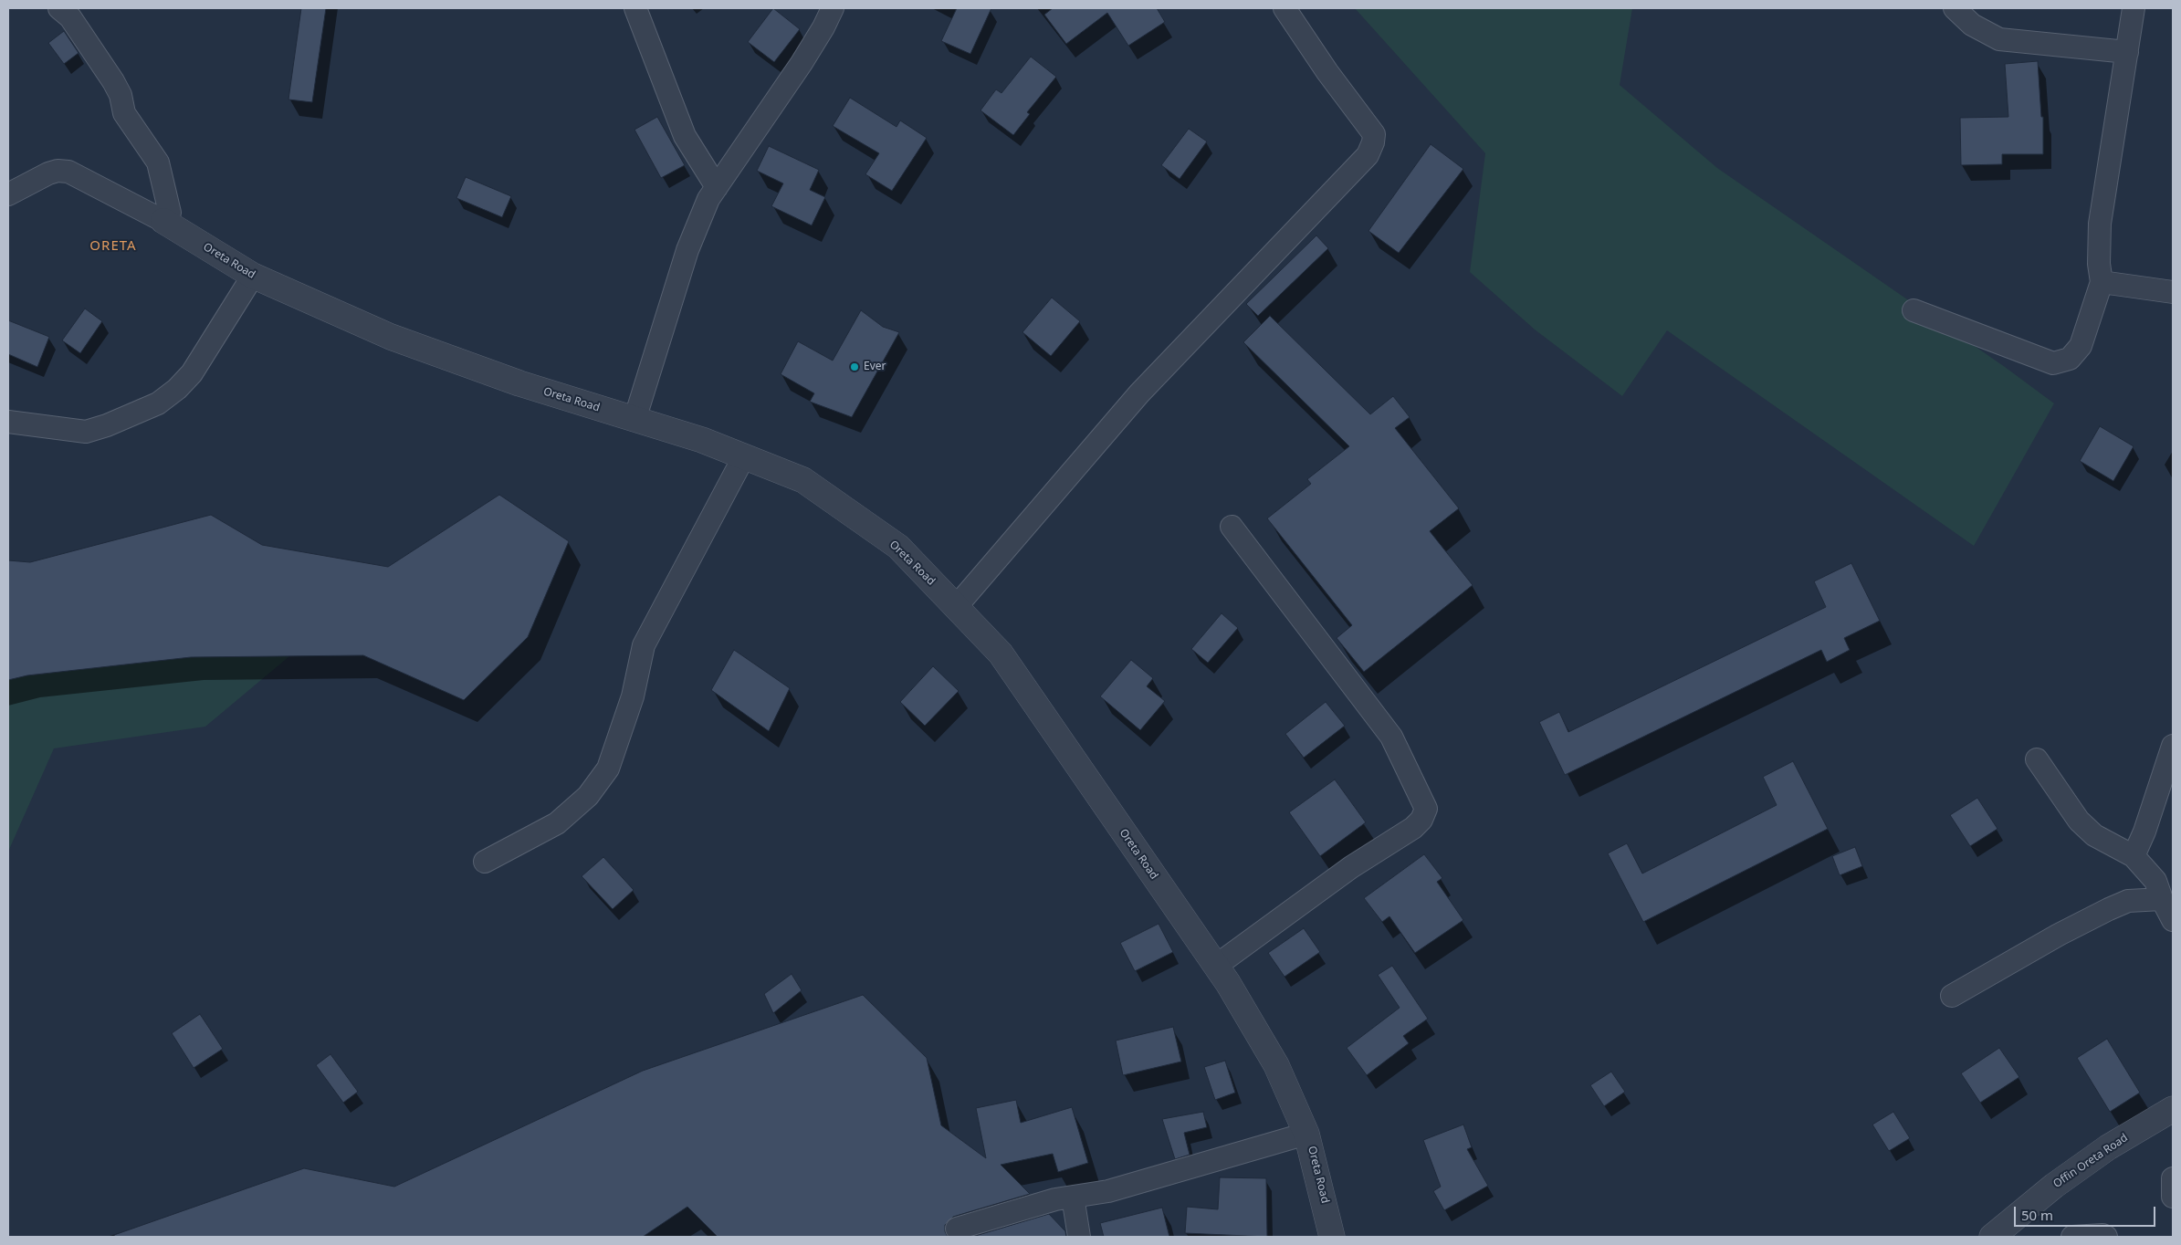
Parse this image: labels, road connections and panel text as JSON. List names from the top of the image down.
{
  "streets": {
    "street": ["Oreta Road", "Offin Oreta Road"]
  },
  "districts": ["ORETA"],
  "places": ["Ever"],
  "scale_bar": "50 m"
}
